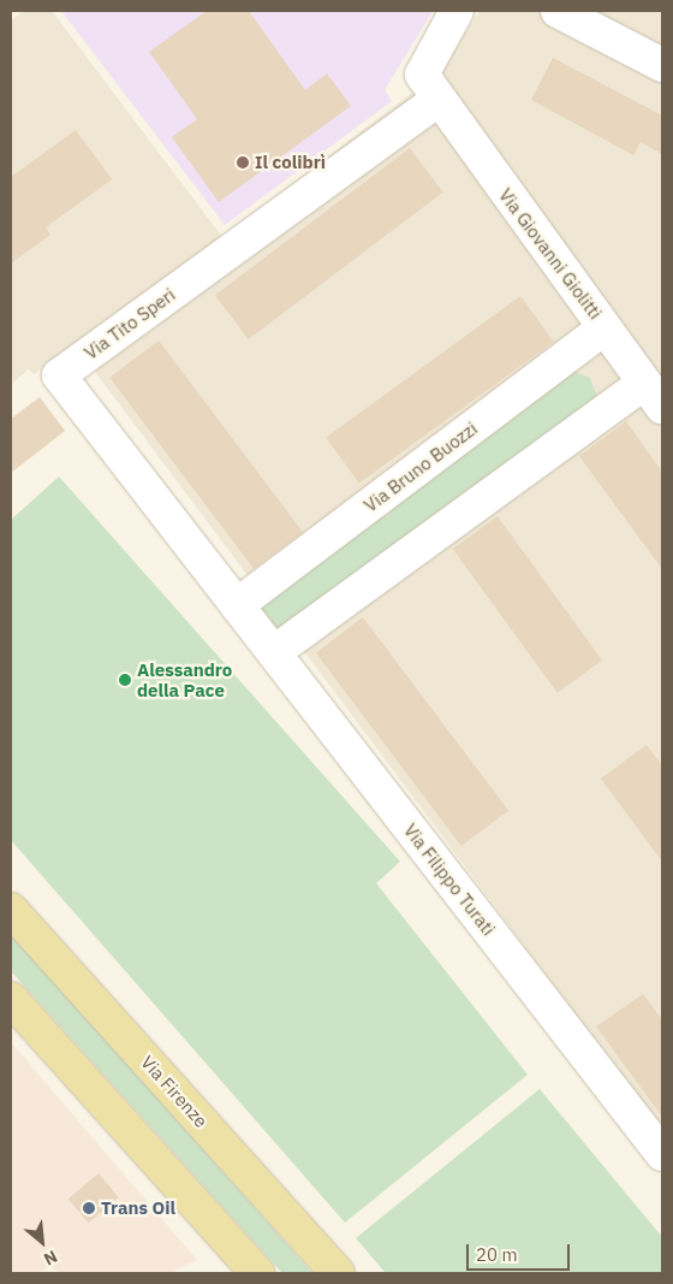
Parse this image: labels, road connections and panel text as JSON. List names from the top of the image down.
{
  "streets": {
    "main road": ["Via Firenze"],
    "street": [
      "Via Giovanni Giolitti",
      "Via Tito Speri",
      "Via Bruno Buozzi",
      "Via Filippo Turati"
    ]
  },
  "crossings": [
    ["Via Giovanni Giolitti", "Via Tito Speri"],
    ["Via Giovanni Giolitti", "Via Bruno Buozzi"],
    ["Via Tito Speri", "Via Bruno Buozzi"],
    ["Via Tito Speri", "Via Filippo Turati"],
    ["Via Bruno Buozzi", "Via Filippo Turati"]
  ],
  "places": ["Il colibrì", "Alessandro della Pace", "Trans Oil"],
  "scale_bar": "20 m",
  "north": "bottom right"
}
